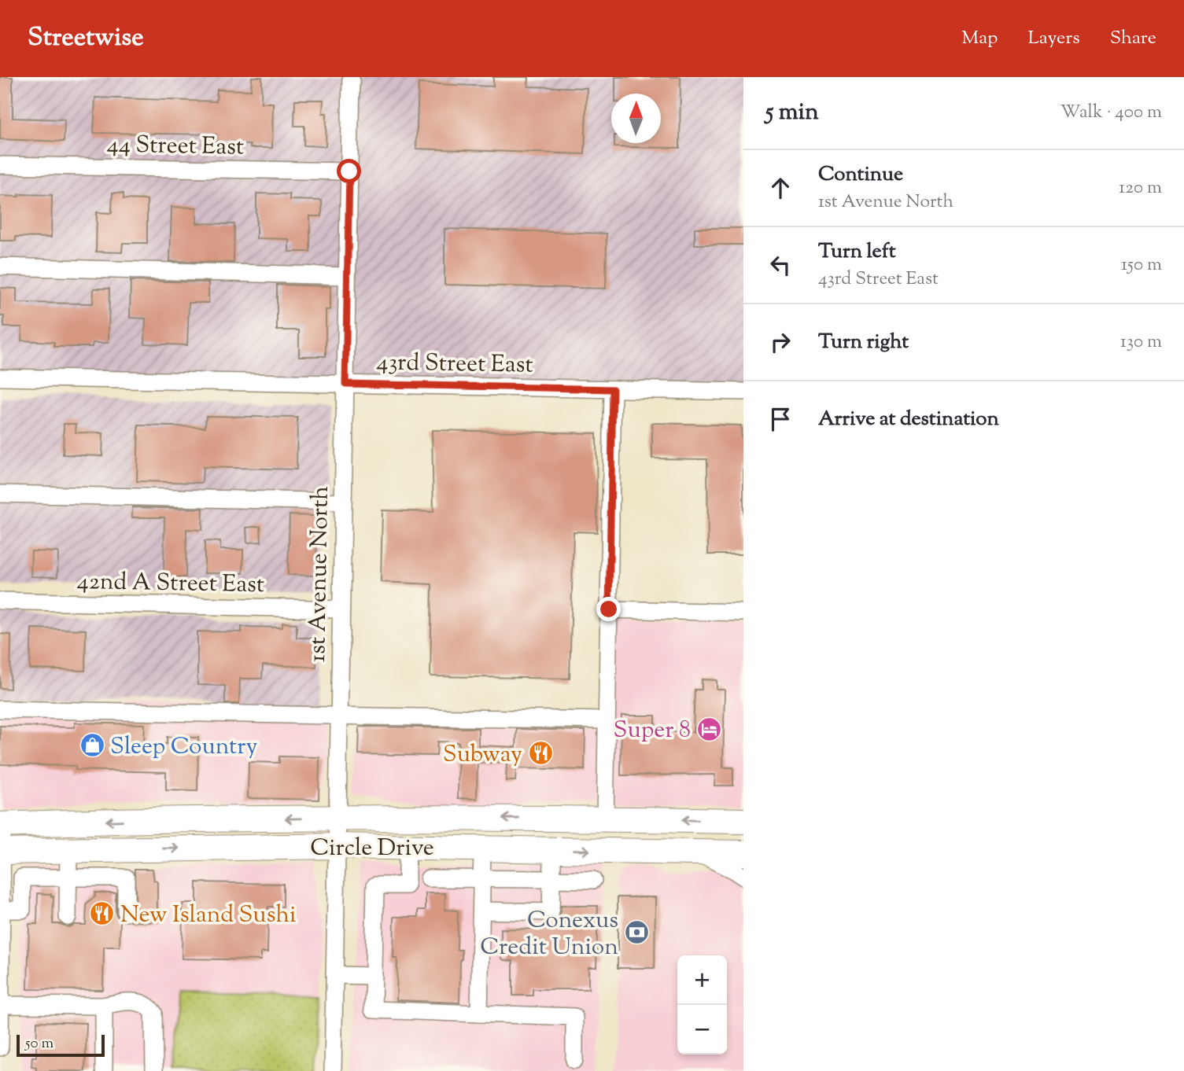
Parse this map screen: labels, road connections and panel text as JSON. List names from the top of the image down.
{
  "streets": {
    "highway": ["Circle Drive"],
    "street": [
      "44 Street East",
      "43rd Street East",
      "1st Avenue North",
      "42nd A Street East"
    ]
  },
  "crossings": [
    ["44 Street East", "1st Avenue North"],
    ["43rd Street East", "1st Avenue North"],
    ["1st Avenue North", "42nd A Street East"],
    ["1st Avenue North", "Circle Drive"]
  ],
  "places": {
    "hotel": ["Super 8"],
    "shop": ["Sleep Country"],
    "restaurant": ["Subway", "New Island Sushi"],
    "bank": ["Conexus Credit Union"]
  },
  "scale_bar": "50 m",
  "north": "top",
  "page": {
    "header": "Streetwise",
    "nav": ["Map", "Layers", "Share"],
    "heading": ["5 min", "Walk · 400 m"],
    "list": [
      ["Continue", "1st Avenue North", "120 m"],
      ["Turn left", "43rd Street East", "150 m"],
      ["Turn right", "130 m"],
      "Arrive at destination"
    ],
    "map_buttons": ["+", "−"],
    "scale": "50 m"
  }
}
